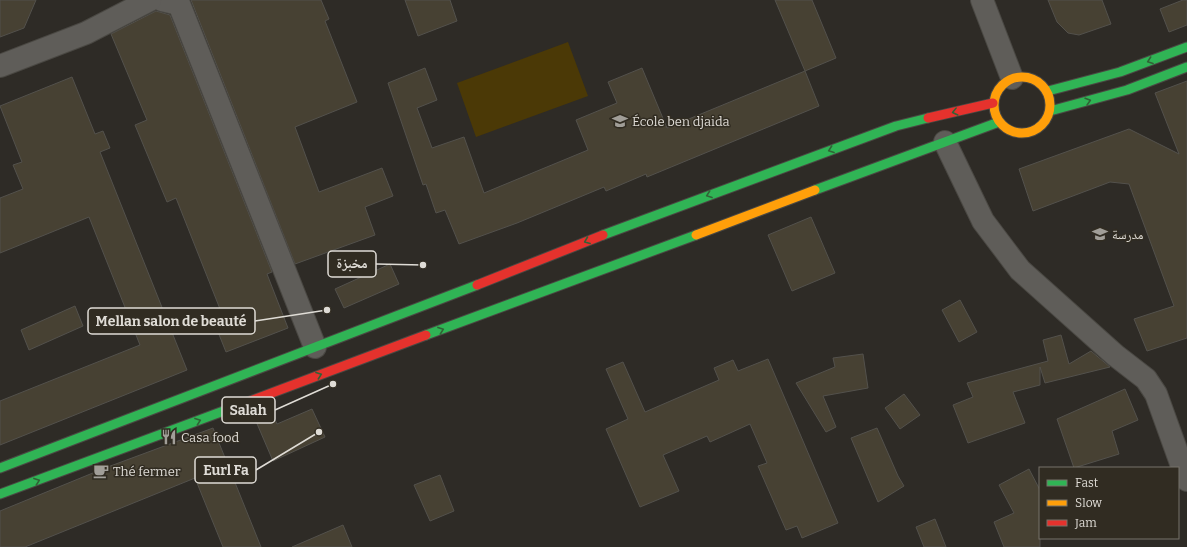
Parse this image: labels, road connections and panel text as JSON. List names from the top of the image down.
{
  "places": {
    "school or university": ["École ben djaida", "مدرسة"],
    "other": [
      "مخبزة",
      "Mellan salon de beauté",
      "Salah",
      "Eurl Fa"
    ],
    "restaurant": ["Casa food"],
    "cafe": ["Thé fermer"]
  },
  "legend": ["Fast", "Slow", "Jam"]
}
